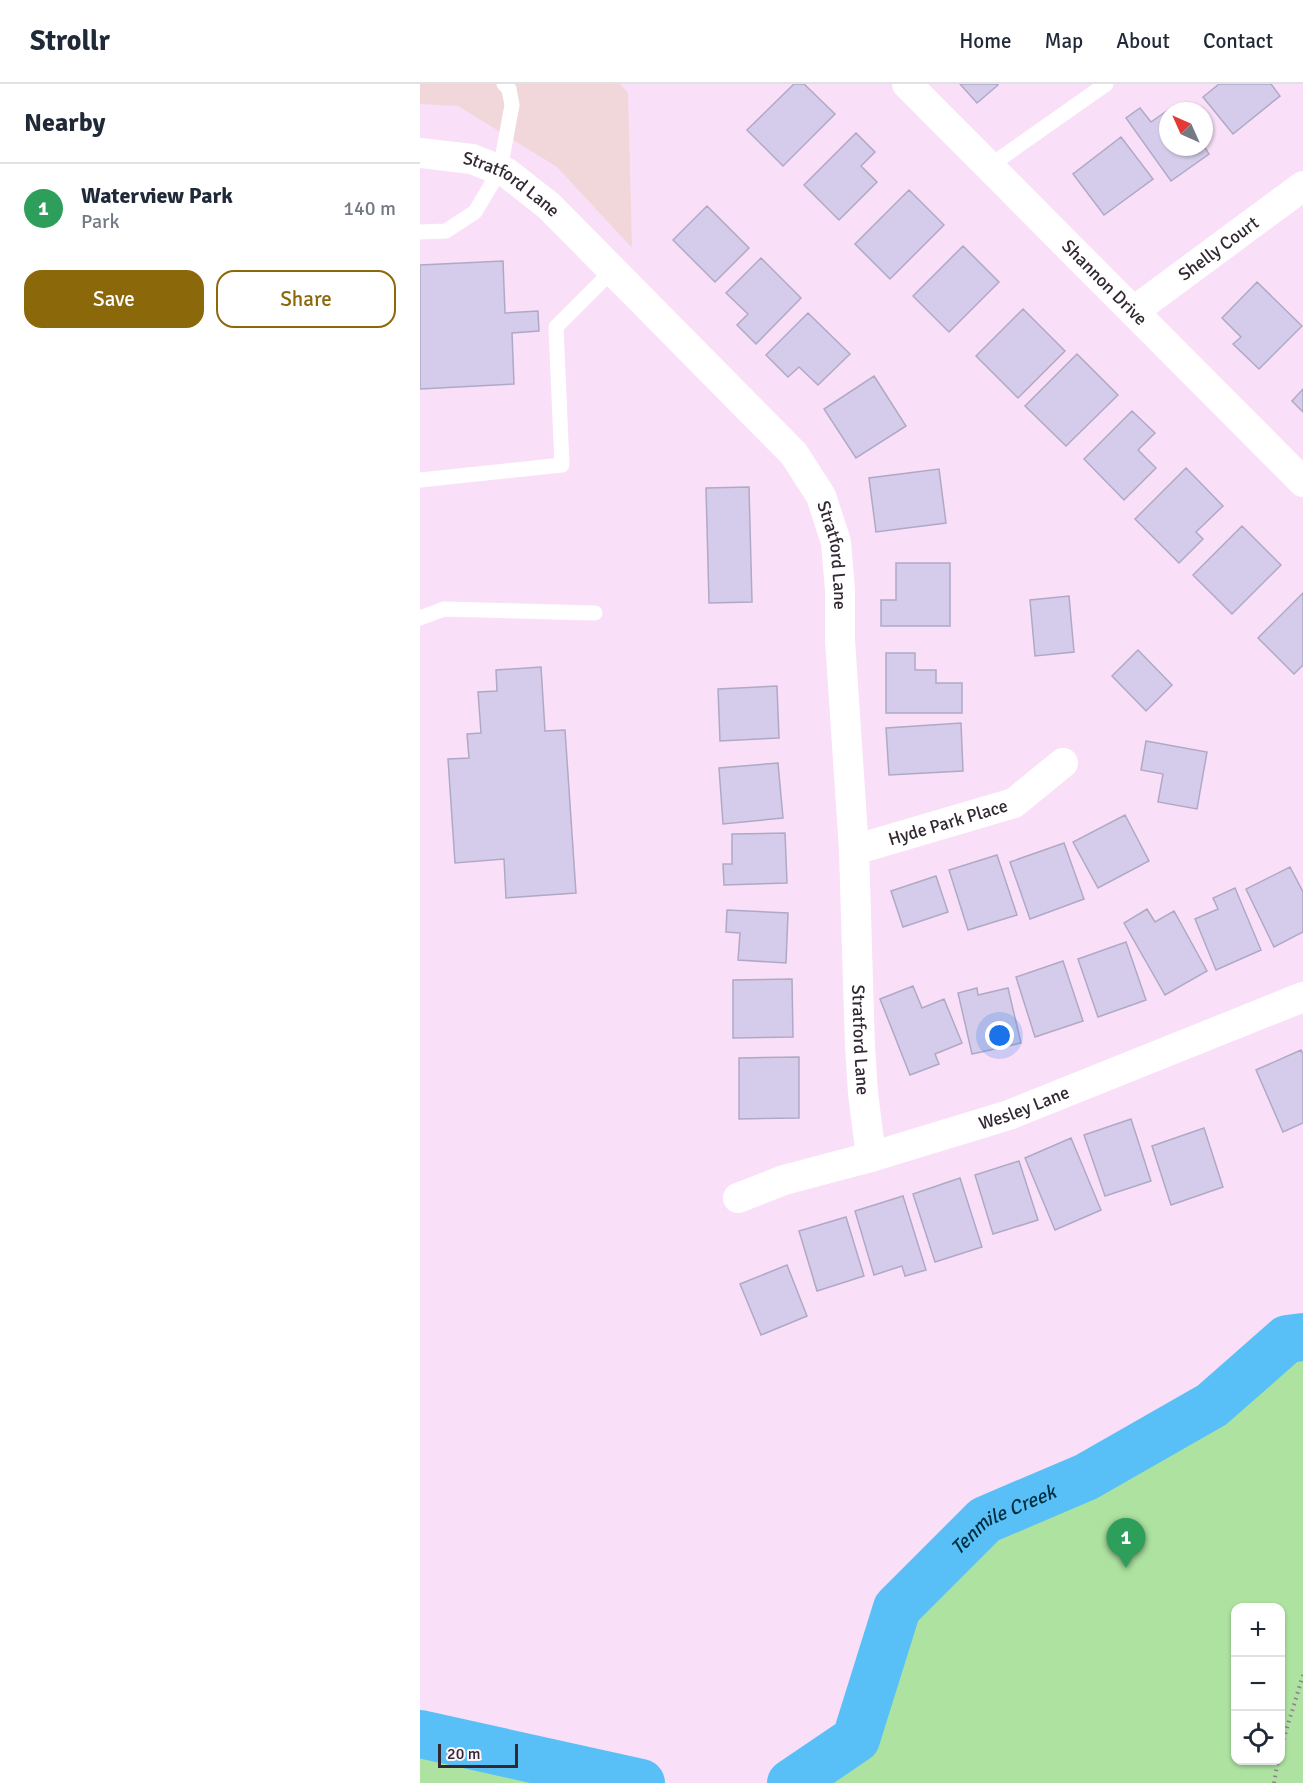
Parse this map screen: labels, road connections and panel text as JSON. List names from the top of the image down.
{
  "streets": {
    "street": [
      "Stratford Lane",
      "Shelly Court",
      "Shannon Drive",
      "Hyde Park Place",
      "Wesley Lane"
    ]
  },
  "crossings": [
    ["Stratford Lane", "Hyde Park Place"],
    ["Stratford Lane", "Wesley Lane"],
    ["Shelly Court", "Shannon Drive"]
  ],
  "water": ["Tenmile Creek"],
  "scale_bar": "20 m",
  "north": "top left",
  "page": {
    "header": "Strollr",
    "nav": [
      "Home",
      "Map",
      "About",
      "Contact"
    ],
    "heading": "Nearby",
    "list": [
      {
        "mark": "1",
        "name": "Waterview Park",
        "note": "Park",
        "value": "140 m"
      }
    ],
    "buttons": ["Save", "Share"],
    "pins": "1",
    "map_buttons": ["+", "−"],
    "scale": "20 m"
  }
}
